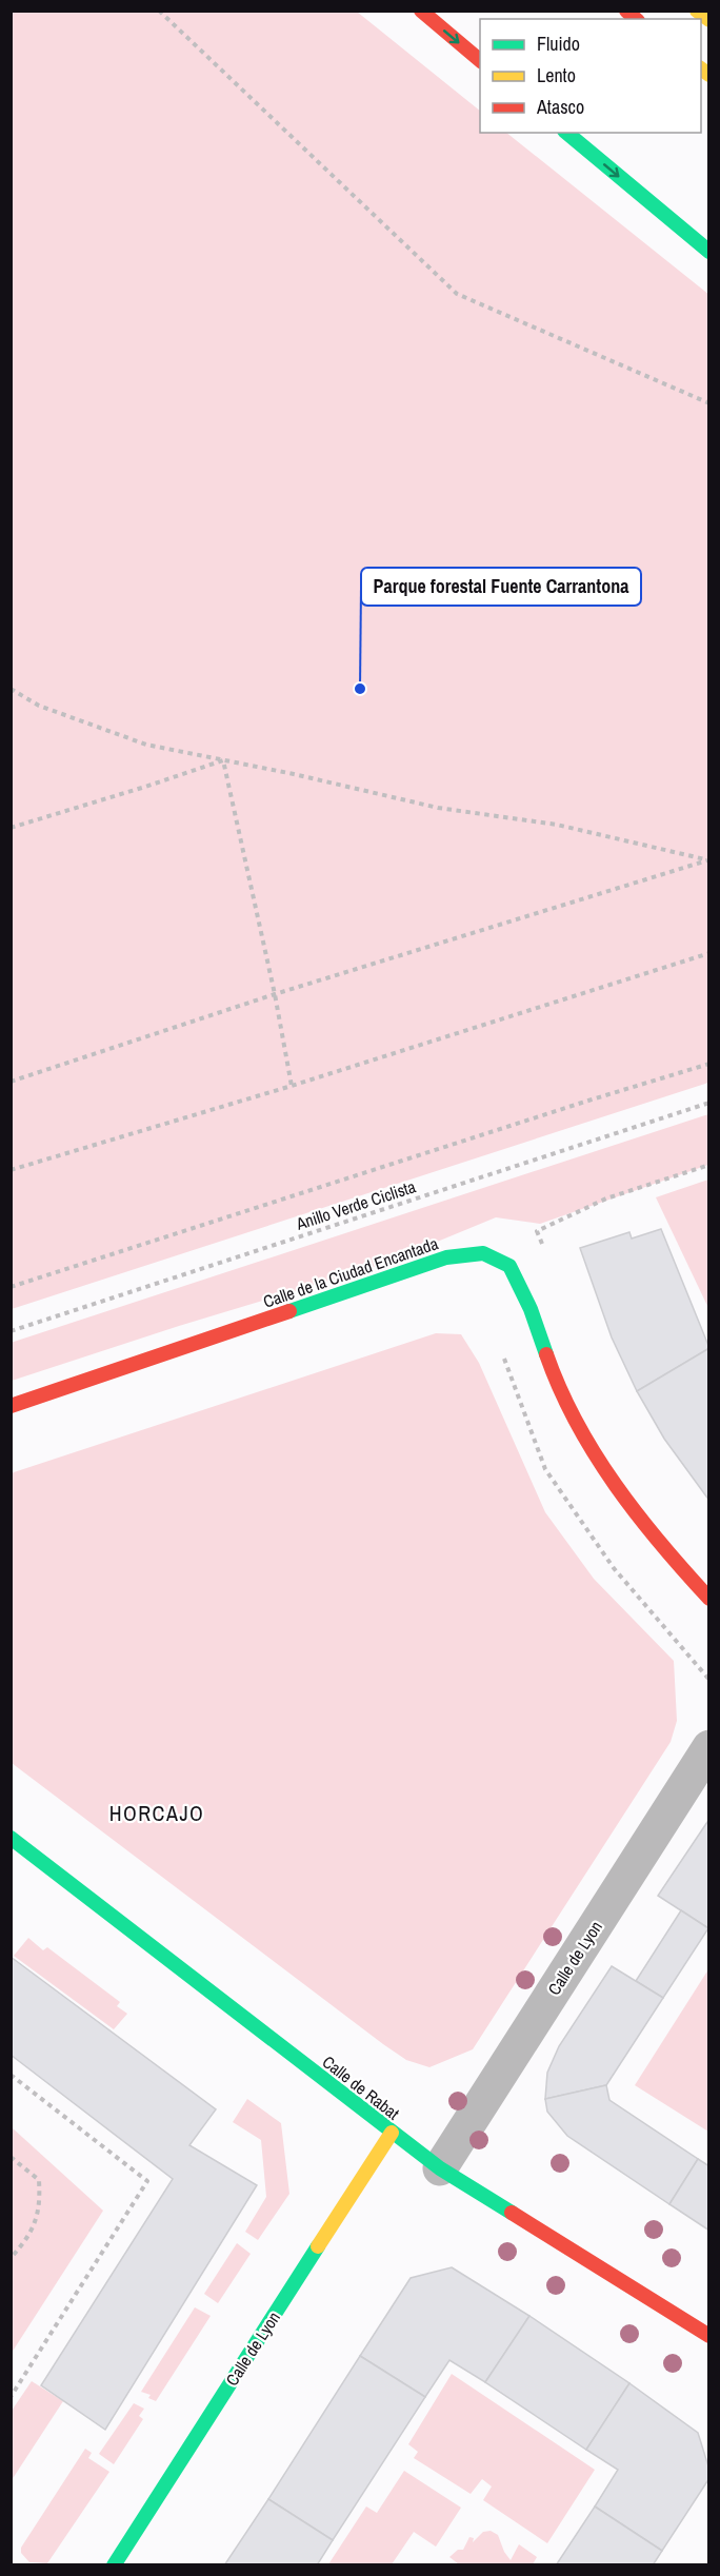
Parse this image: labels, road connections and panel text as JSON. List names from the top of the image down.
{
  "streets": {
    "main road": ["Calle de la Ciudad Encantada", "Calle de Lyon", "Calle de Rabat"],
    "path": ["Anillo Verde Ciclista"]
  },
  "crossings": [
    ["Calle de Lyon", "Calle de Rabat"]
  ],
  "districts": ["HORCAJO"],
  "places": ["Parque forestal Fuente Carrantona"],
  "legend": ["Fluido", "Lento", "Atasco"]
}
